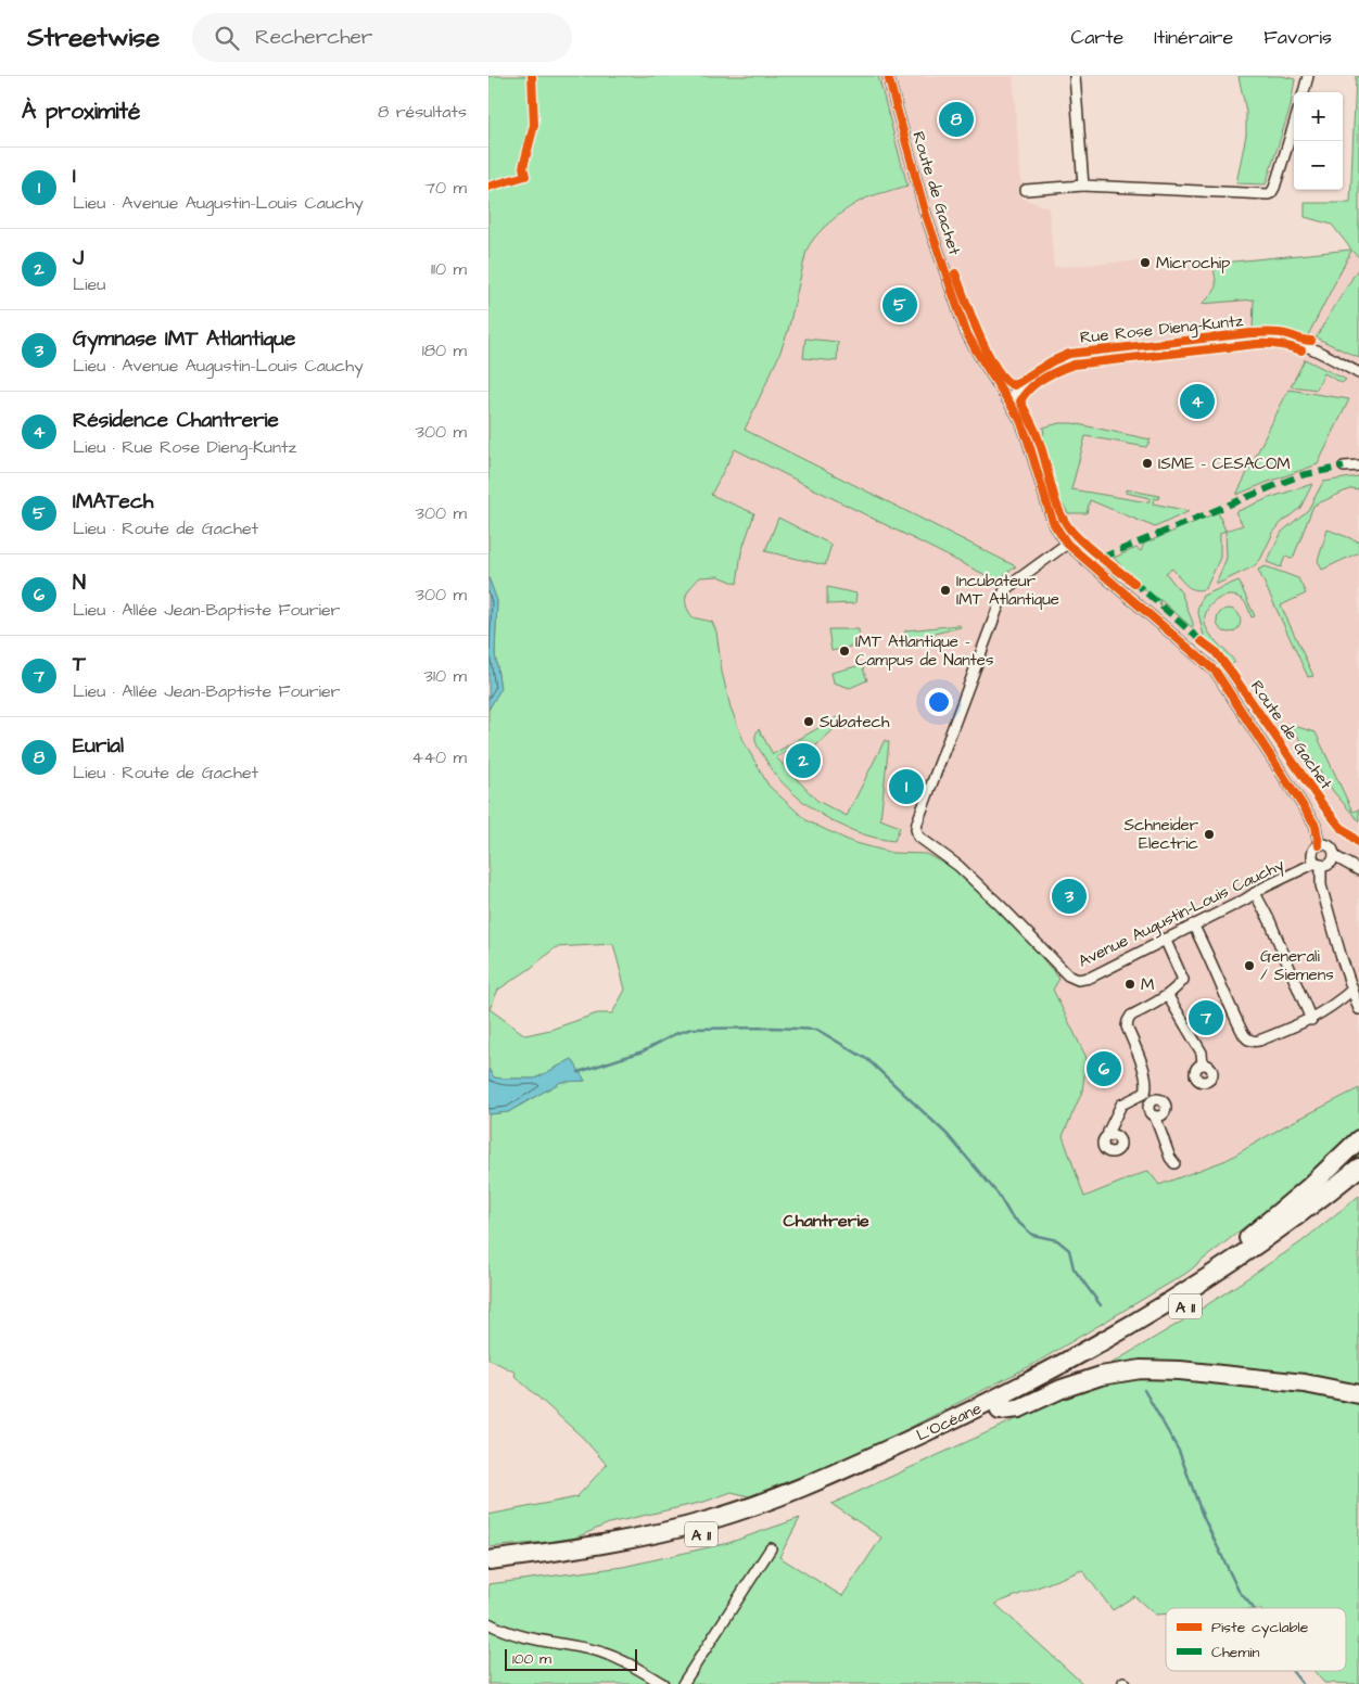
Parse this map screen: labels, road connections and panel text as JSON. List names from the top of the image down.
{
  "streets": {
    "highway": ["A 11", "L’Océane"],
    "street": ["Route de Gachet", "Rue Rose Dieng-Kuntz", "Avenue Augustin-Louis Cauchy"]
  },
  "crossings": [
    ["Route de Gachet", "Rue Rose Dieng-Kuntz"],
    ["Route de Gachet", "Avenue Augustin-Louis Cauchy"]
  ],
  "districts": ["Chantrerie"],
  "places": [
    "Microchip",
    "ISME - CESACOM",
    "Incubateur IMT Atlantique",
    "IMT Atlantique - Campus de Nantes",
    "Subatech",
    "Schneider Electric",
    "Generali / Siemens",
    "M"
  ],
  "legend": ["Piste cyclable", "Chemin"],
  "scale_bar": "100 m",
  "page": {
    "header": "Streetwise",
    "search": "Rechercher",
    "nav": ["Carte", "Itinéraire", "Favoris"],
    "heading": ["À proximité", "8 résultats"],
    "map_buttons": ["+", "−"],
    "pins": [
      "8",
      "5",
      "4",
      "2",
      "1",
      "3",
      "7",
      "6"
    ],
    "list": [
      {
        "mark": "1",
        "name": "I",
        "note": "Lieu · Avenue Augustin-Louis Cauchy",
        "value": "70 m"
      },
      {
        "mark": "2",
        "name": "J",
        "note": "Lieu",
        "value": "110 m"
      },
      {
        "mark": "3",
        "name": "Gymnase IMT Atlantique",
        "note": "Lieu · Avenue Augustin-Louis Cauchy",
        "value": "180 m"
      },
      {
        "mark": "4",
        "name": "Résidence Chantrerie",
        "note": "Lieu · Rue Rose Dieng-Kuntz",
        "value": "300 m"
      },
      {
        "mark": "5",
        "name": "IMATech",
        "note": "Lieu · Route de Gachet",
        "value": "300 m"
      },
      {
        "mark": "6",
        "name": "N",
        "note": "Lieu · Allée Jean-Baptiste Fourier",
        "value": "300 m"
      },
      {
        "mark": "7",
        "name": "T",
        "note": "Lieu · Allée Jean-Baptiste Fourier",
        "value": "310 m"
      },
      {
        "mark": "8",
        "name": "Eurial",
        "note": "Lieu · Route de Gachet",
        "value": "440 m"
      }
    ],
    "scale": "100 m"
  }
}
